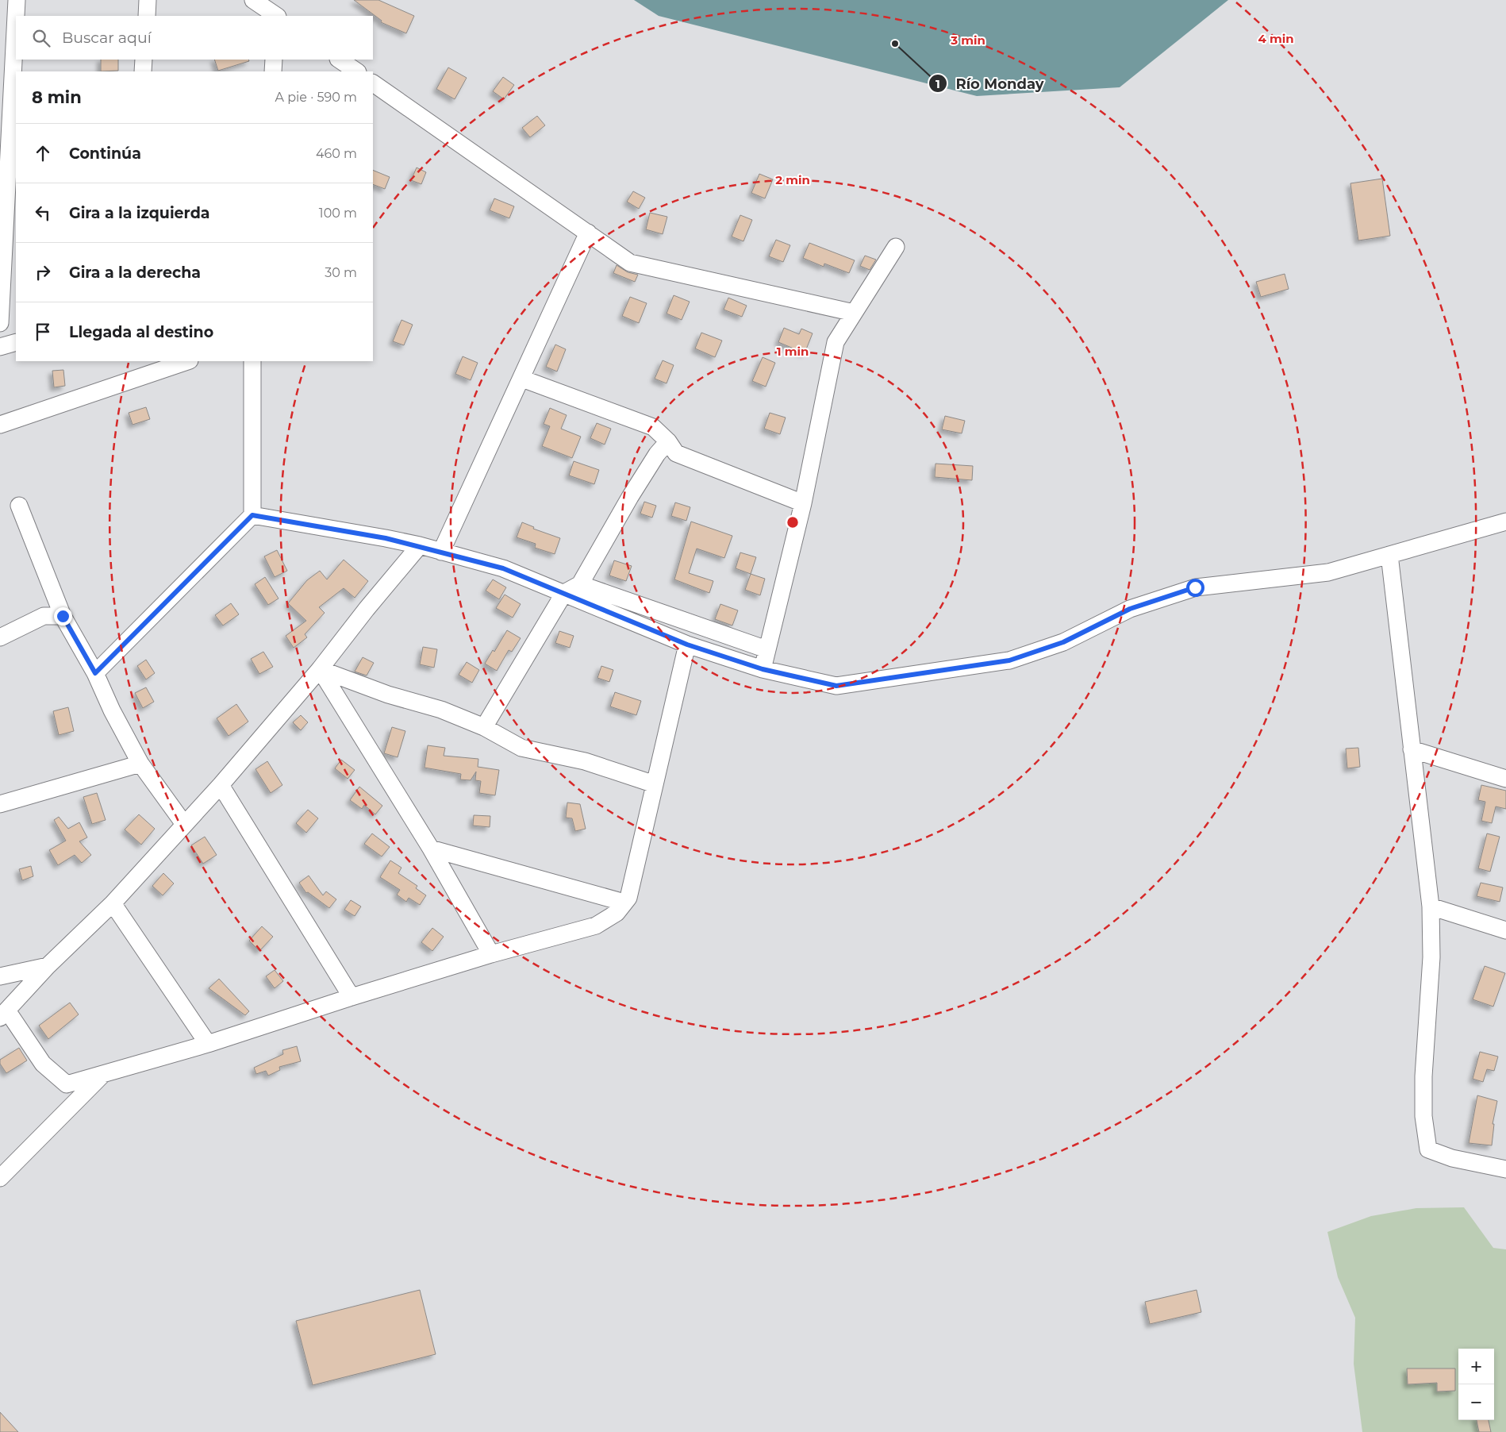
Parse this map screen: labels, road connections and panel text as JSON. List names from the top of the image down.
{
  "places": ["Río Monday"],
  "page": {
    "search": "Buscar aquí",
    "heading": ["8 min", "A pie · 590 m"],
    "list": [
      ["Continúa", "460 m"],
      ["Gira a la izquierda", "100 m"],
      ["Gira a la derecha", "30 m"],
      "Llegada al destino"
    ],
    "map_buttons": ["+", "−"]
  },
  "rings": [
    "4 min",
    "3 min",
    "2 min",
    "1 min"
  ]
}
